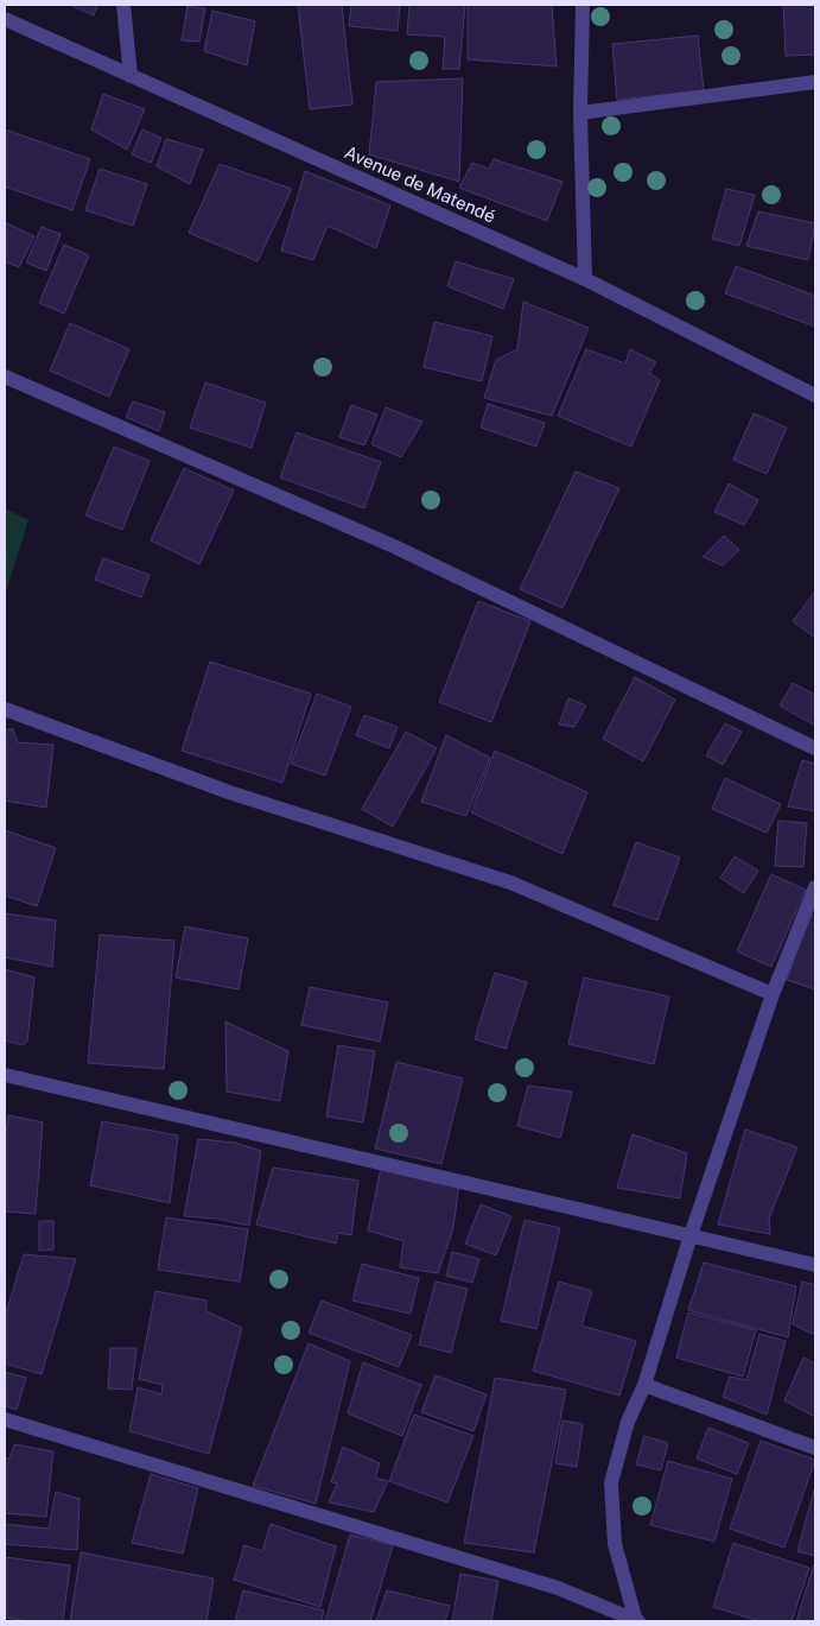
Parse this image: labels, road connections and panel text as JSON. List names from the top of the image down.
{
  "streets": {
    "street": ["Avenue de Matendé"]
  }
}
